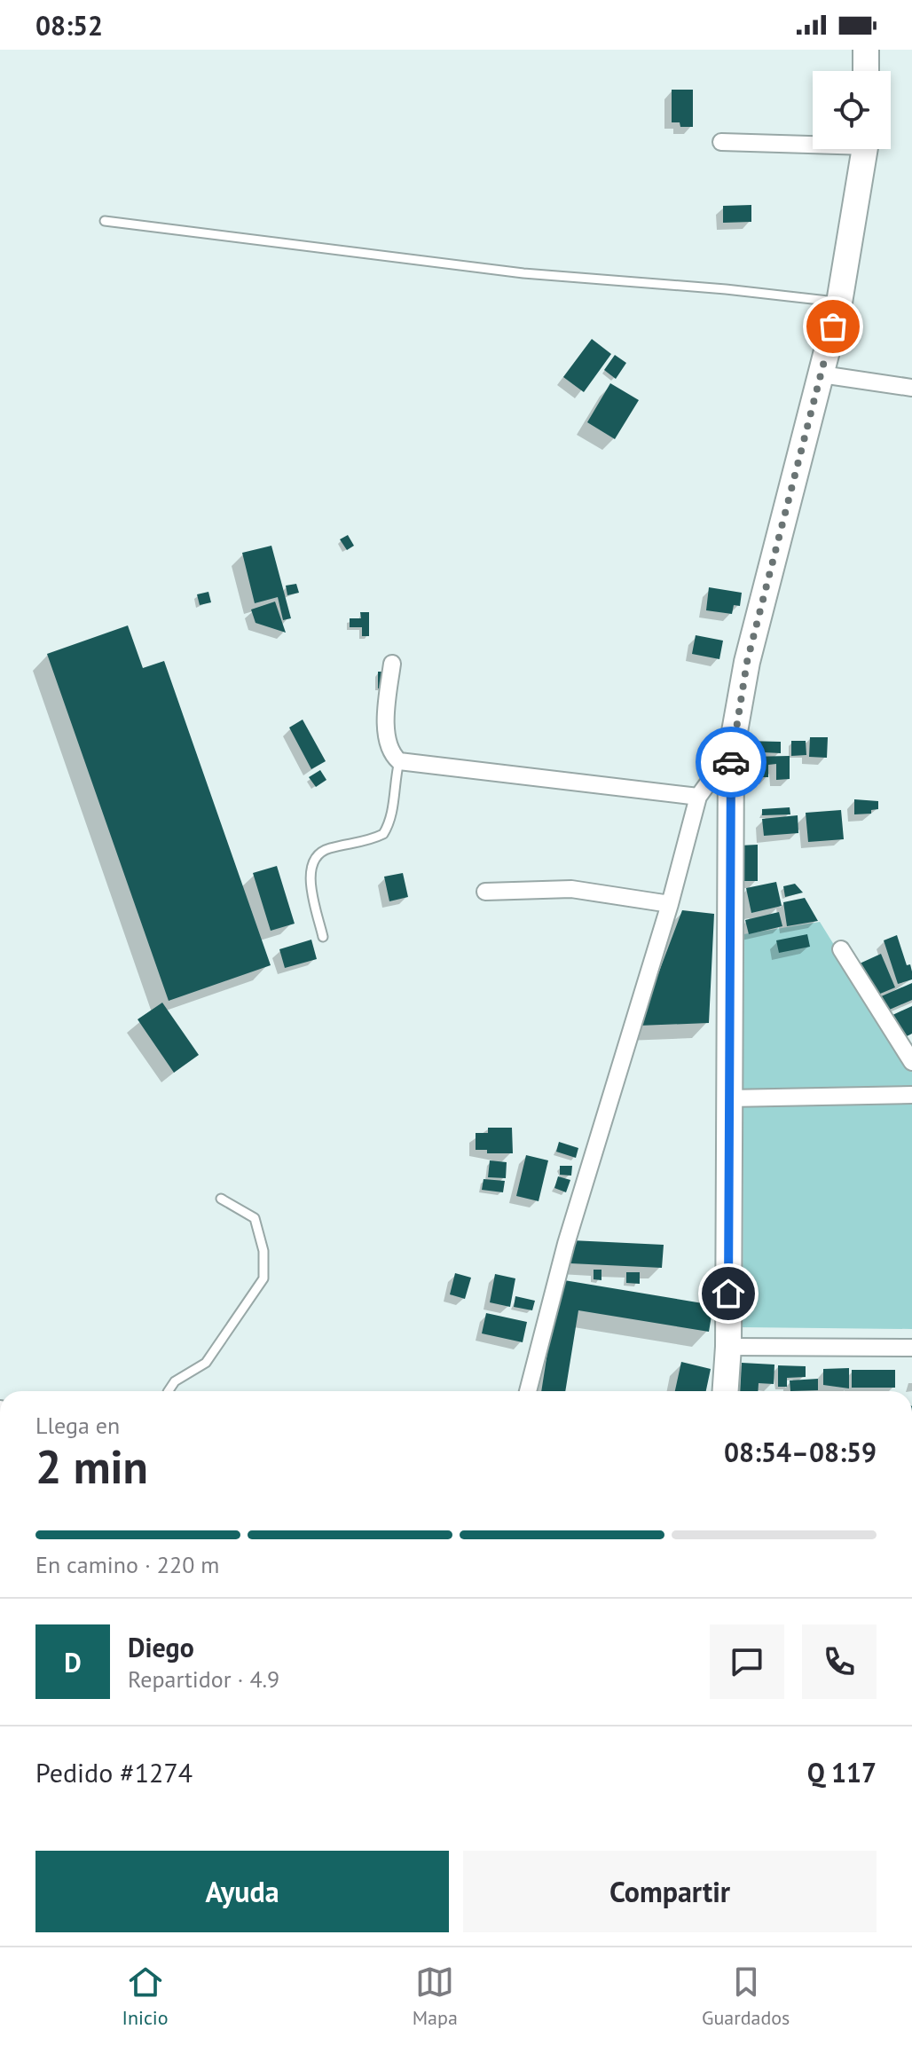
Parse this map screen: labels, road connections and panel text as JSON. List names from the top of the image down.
{
  "page": {
    "status": "08:52",
    "heading": ["2 min", "Llega en", "08:54–08:59"],
    "panel": [
      "Diego",
      "Repartidor · 4.9",
      "Pedido #1274",
      "Q 117"
    ],
    "bar": "En camino · 220 m",
    "round": "D",
    "buttons": ["Ayuda", "Compartir"],
    "tabs": ["Inicio", "Mapa", "Guardados"]
  }
}
